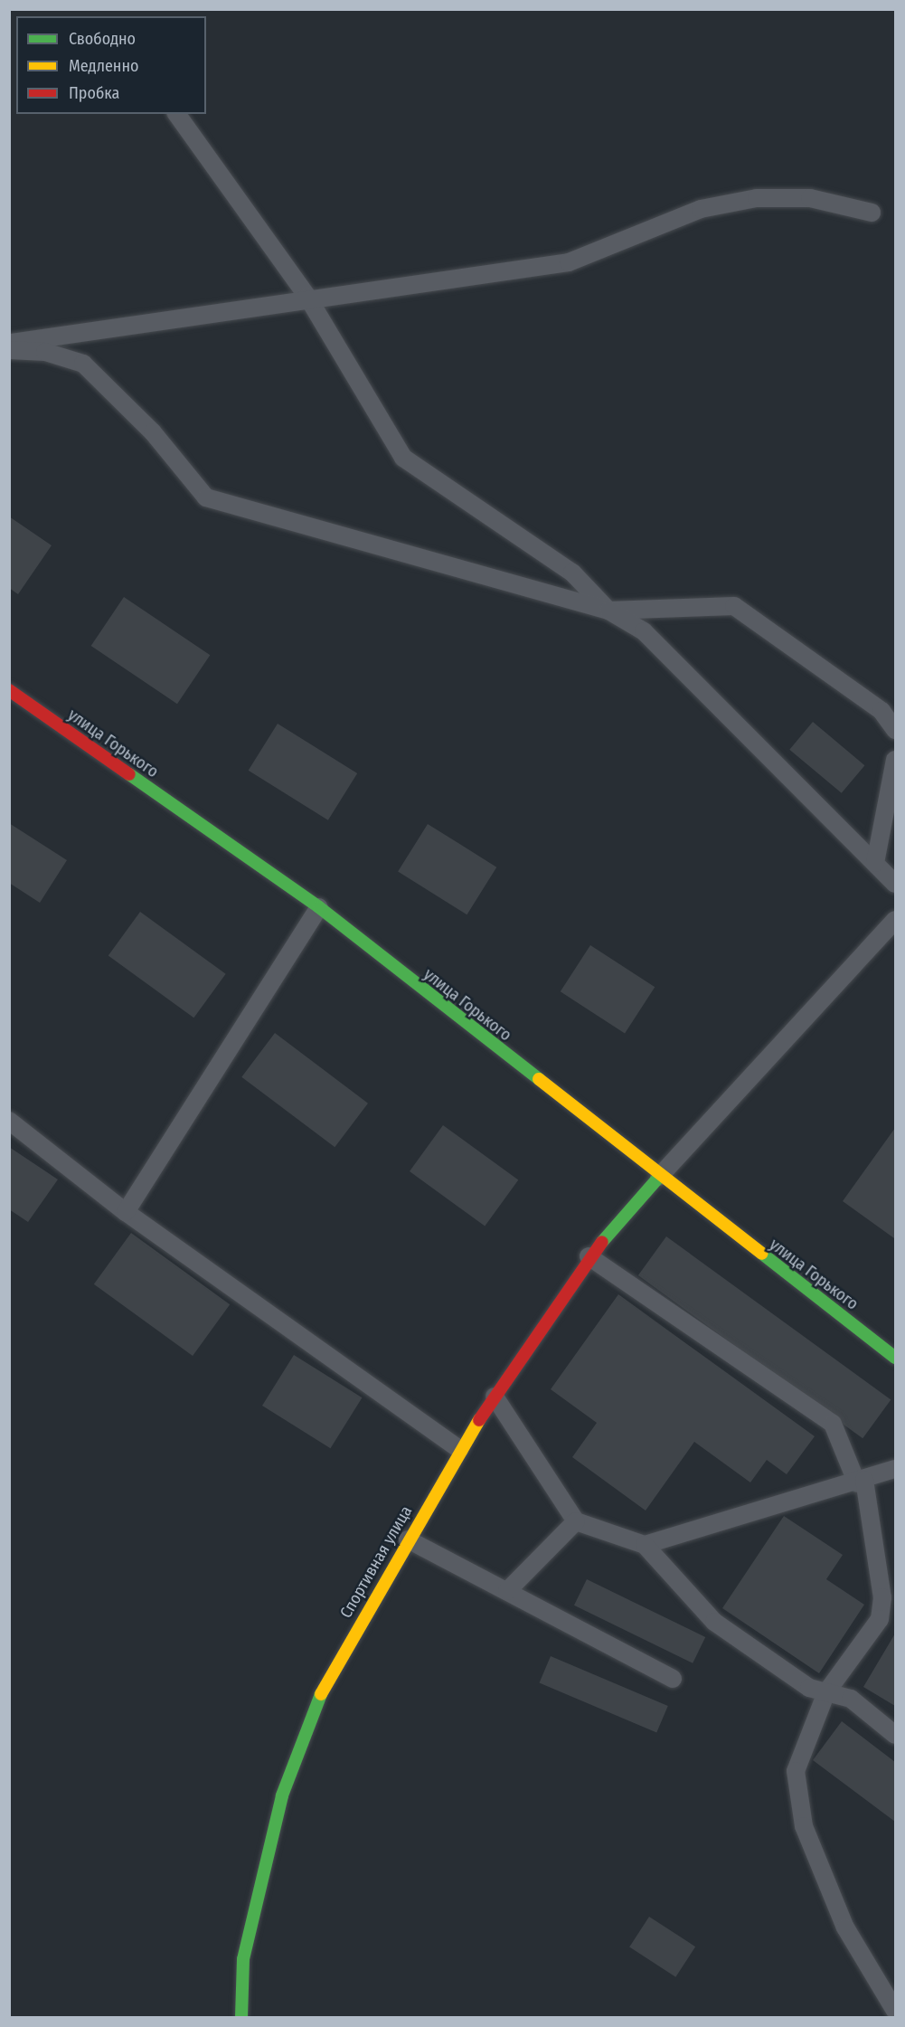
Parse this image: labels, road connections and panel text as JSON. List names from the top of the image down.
{
  "streets": {
    "street": ["улица Горького", "Спортивная улица"]
  },
  "crossings": [
    ["улица Горького", "Спортивная улица"]
  ],
  "legend": ["Свободно", "Медленно", "Пробка"]
}
